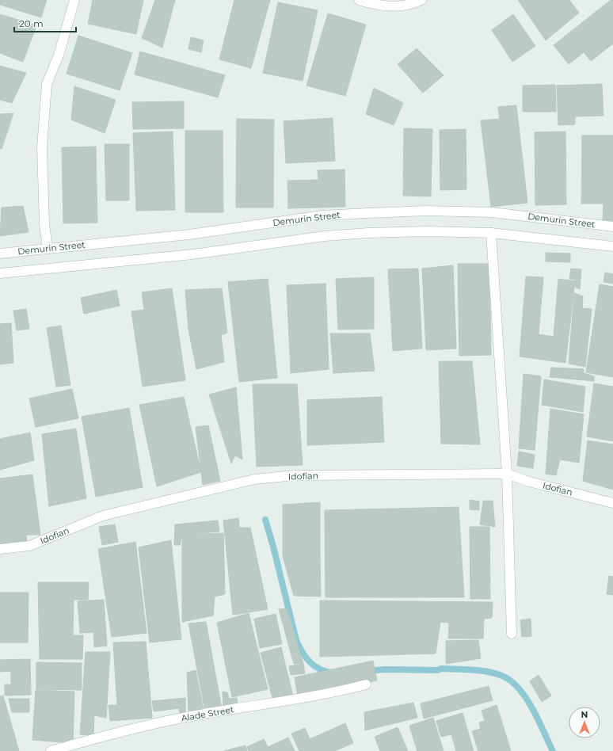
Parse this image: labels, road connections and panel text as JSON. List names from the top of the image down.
{
  "streets": {
    "street": ["Demurin Street", "Idofian", "Alade Street"]
  },
  "scale_bar": "20 m",
  "north": "top"
}
